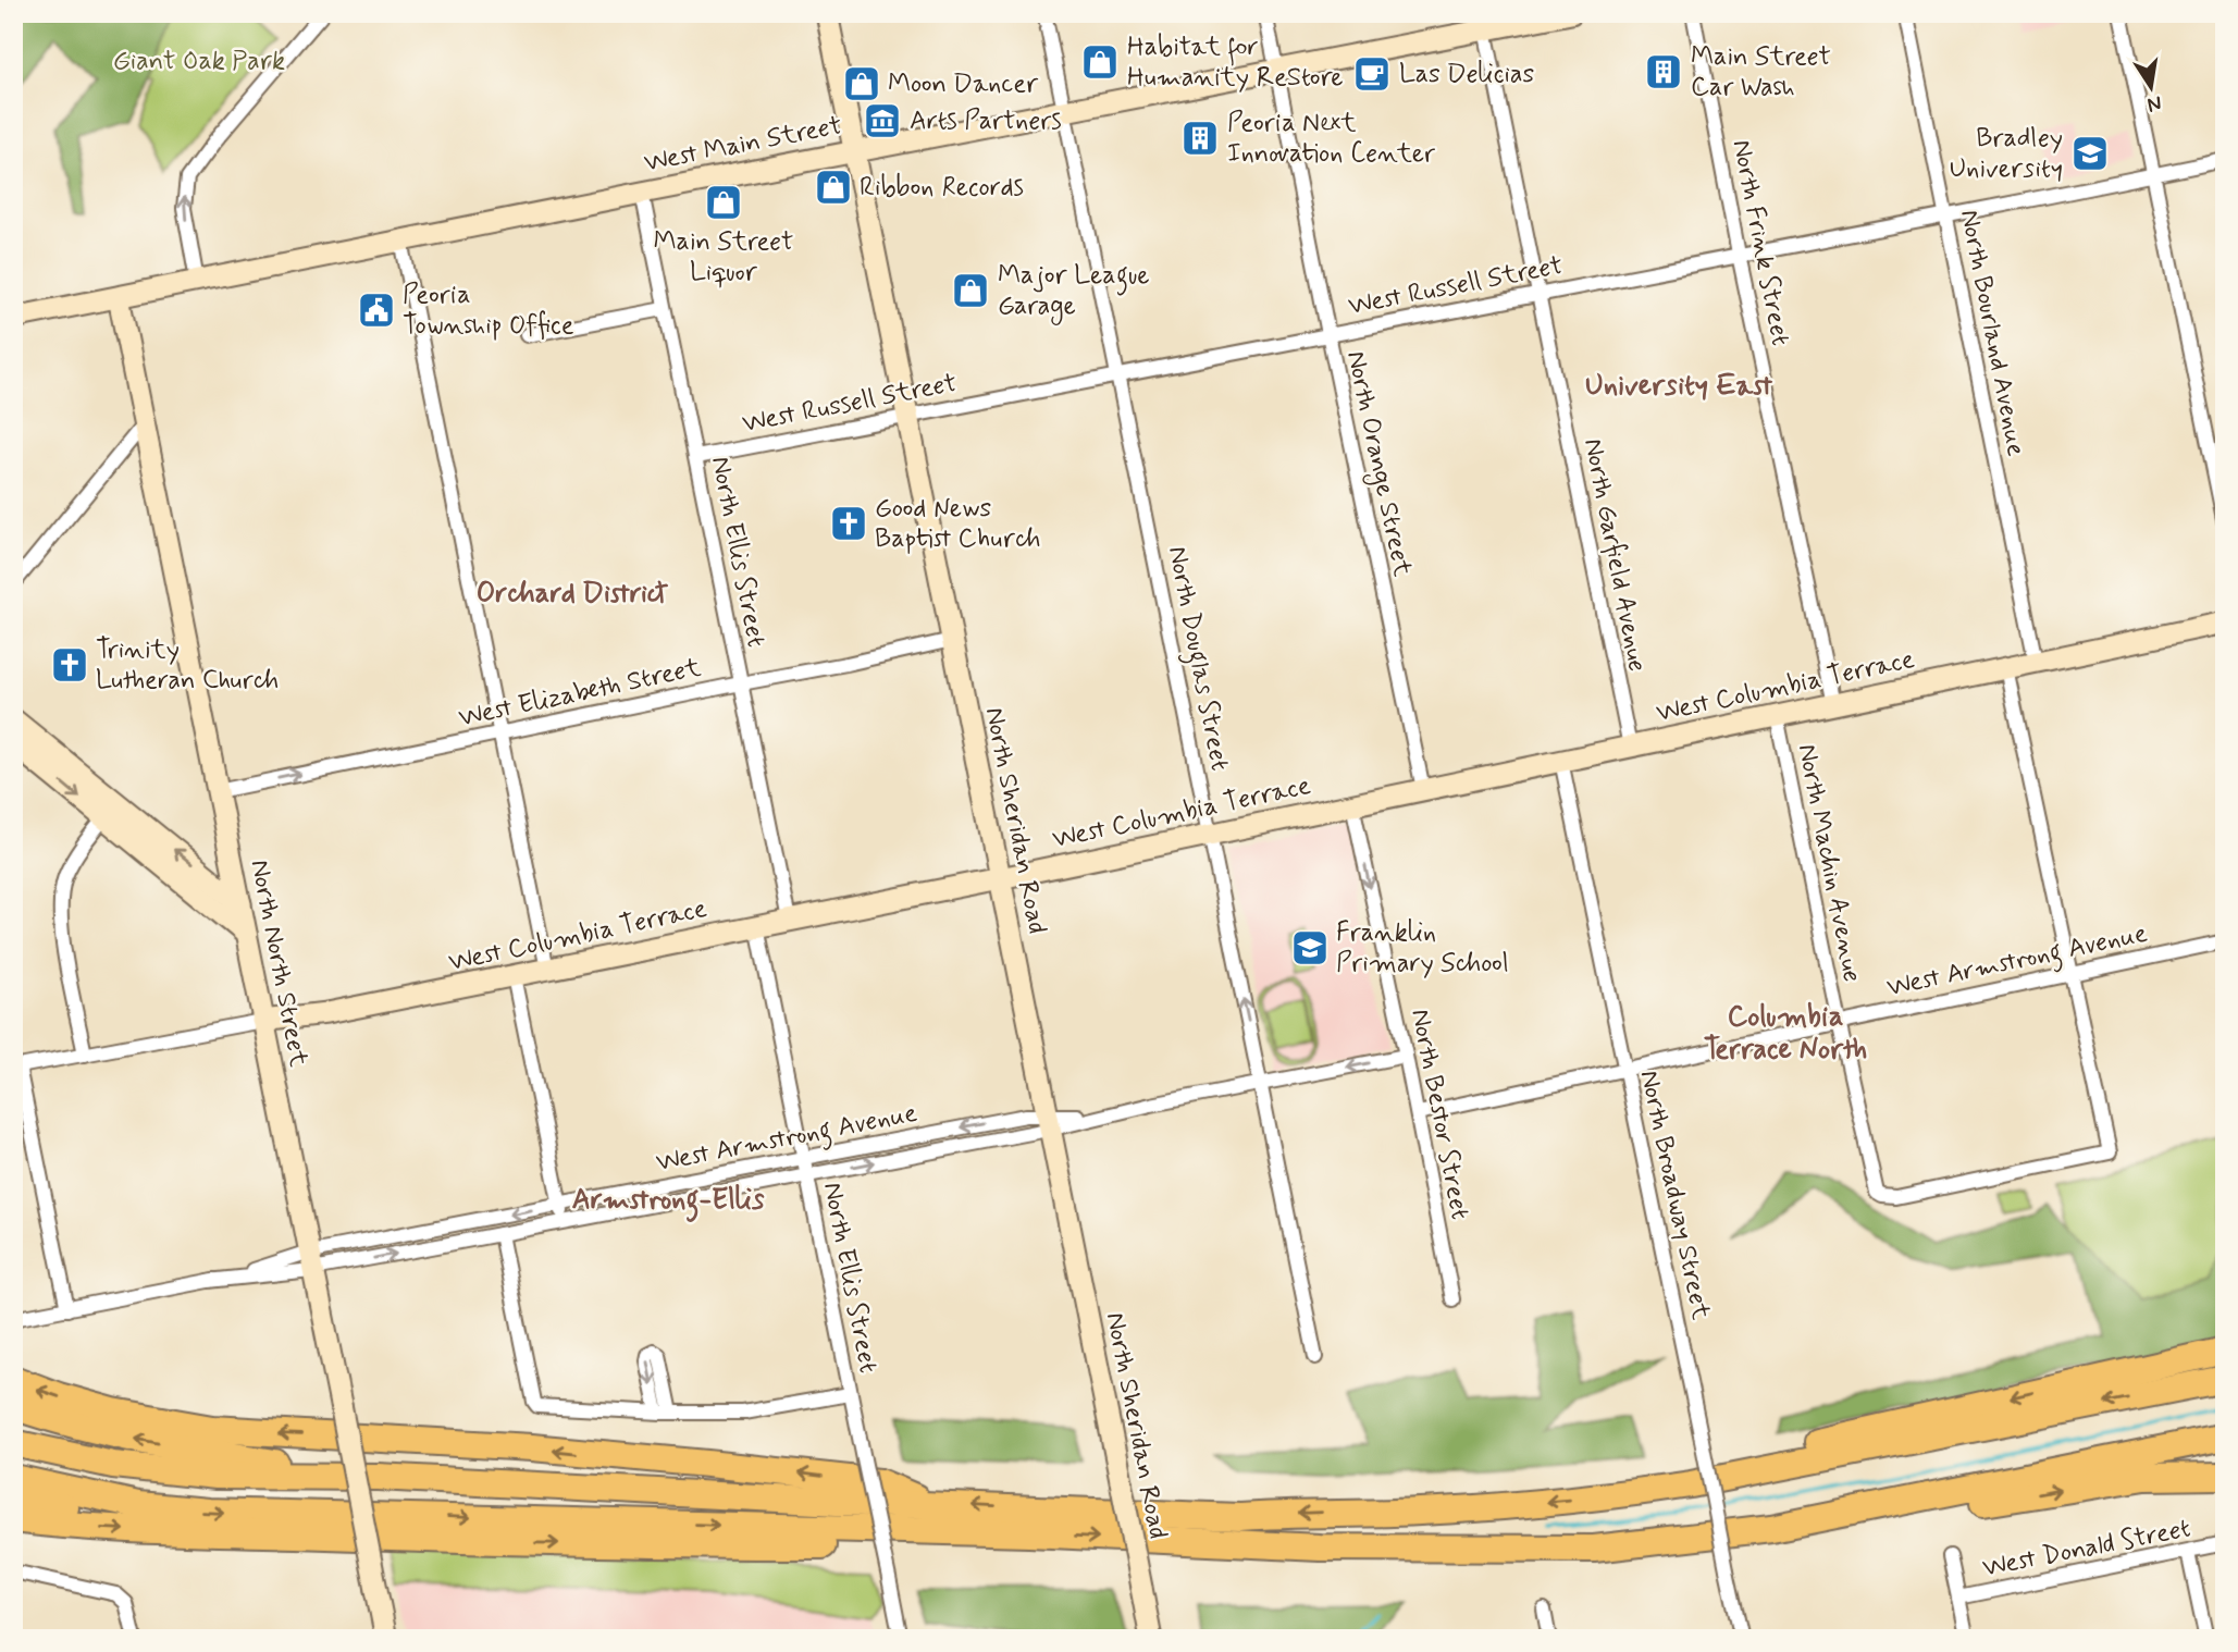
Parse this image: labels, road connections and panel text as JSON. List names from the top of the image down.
{
  "streets": {
    "street": [
      "West Main Street",
      "North Frink Street",
      "West Russell Street",
      "North Bourland Avenue",
      "North Orange Street",
      "North Ellis Street",
      "North Garfield Avenue",
      "North Douglas Street",
      "West Columbia Terrace",
      "West Elizabeth Street",
      "North Sheridan Road",
      "North Machin Avenue",
      "West Armstrong Avenue",
      "North North Street",
      "North Bestor Street",
      "North Broadway Street",
      "West Donald Street"
    ]
  },
  "crossings": [
    ["West Main Street", "North Orange Street"],
    ["West Main Street", "North Ellis Street"],
    ["West Main Street", "North Garfield Avenue"],
    ["West Main Street", "North Douglas Street"],
    ["West Main Street", "North Sheridan Road"],
    ["West Main Street", "North North Street"],
    ["North Frink Street", "West Russell Street"],
    ["North Frink Street", "West Columbia Terrace"],
    ["West Russell Street", "North Bourland Avenue"],
    ["West Russell Street", "North Orange Street"],
    ["West Russell Street", "North Ellis Street"],
    ["West Russell Street", "North Garfield Avenue"],
    ["West Russell Street", "North Douglas Street"],
    ["West Russell Street", "North Sheridan Road"],
    ["North Bourland Avenue", "West Columbia Terrace"],
    ["North Orange Street", "West Columbia Terrace"],
    ["North Ellis Street", "West Columbia Terrace"],
    ["North Ellis Street", "West Elizabeth Street"],
    ["North Ellis Street", "West Armstrong Avenue"],
    ["North Garfield Avenue", "West Columbia Terrace"],
    ["North Douglas Street", "West Columbia Terrace"],
    ["North Douglas Street", "West Armstrong Avenue"],
    ["West Columbia Terrace", "North Sheridan Road"],
    ["West Columbia Terrace", "North Machin Avenue"],
    ["West Columbia Terrace", "North North Street"],
    ["West Columbia Terrace", "North Bestor Street"],
    ["West Columbia Terrace", "North Broadway Street"],
    ["West Elizabeth Street", "North Sheridan Road"],
    ["West Elizabeth Street", "North North Street"],
    ["North Sheridan Road", "West Armstrong Avenue"],
    ["North Machin Avenue", "West Armstrong Avenue"],
    ["West Armstrong Avenue", "North North Street"],
    ["West Armstrong Avenue", "North Bestor Street"],
    ["West Armstrong Avenue", "North Broadway Street"]
  ],
  "one_way": ["West Elizabeth Street", "North Bestor Street"],
  "districts": [
    "University East",
    "Orchard District",
    "Columbia Terrace North",
    "Armstrong-Ellis"
  ],
  "parks": ["Giant Oak Park"],
  "places": {
    "shop": [
      "Habitat for Humanity ReStore",
      "Moon Dancer",
      "Ribbon Records",
      "Main Street Liquor",
      "Major League Garage"
    ],
    "building": ["Main Street Car Wash", "Peoria Next Innovation Center"],
    "cafe": ["Las Delicias"],
    "museum": ["Arts Partners"],
    "school or university": ["Bradley University", "Franklin Primary School"],
    "public building": ["Peoria Township Office"],
    "church": ["Good News Baptist Church", "Trinity Lutheran Church"]
  },
  "north": "bottom"
}
